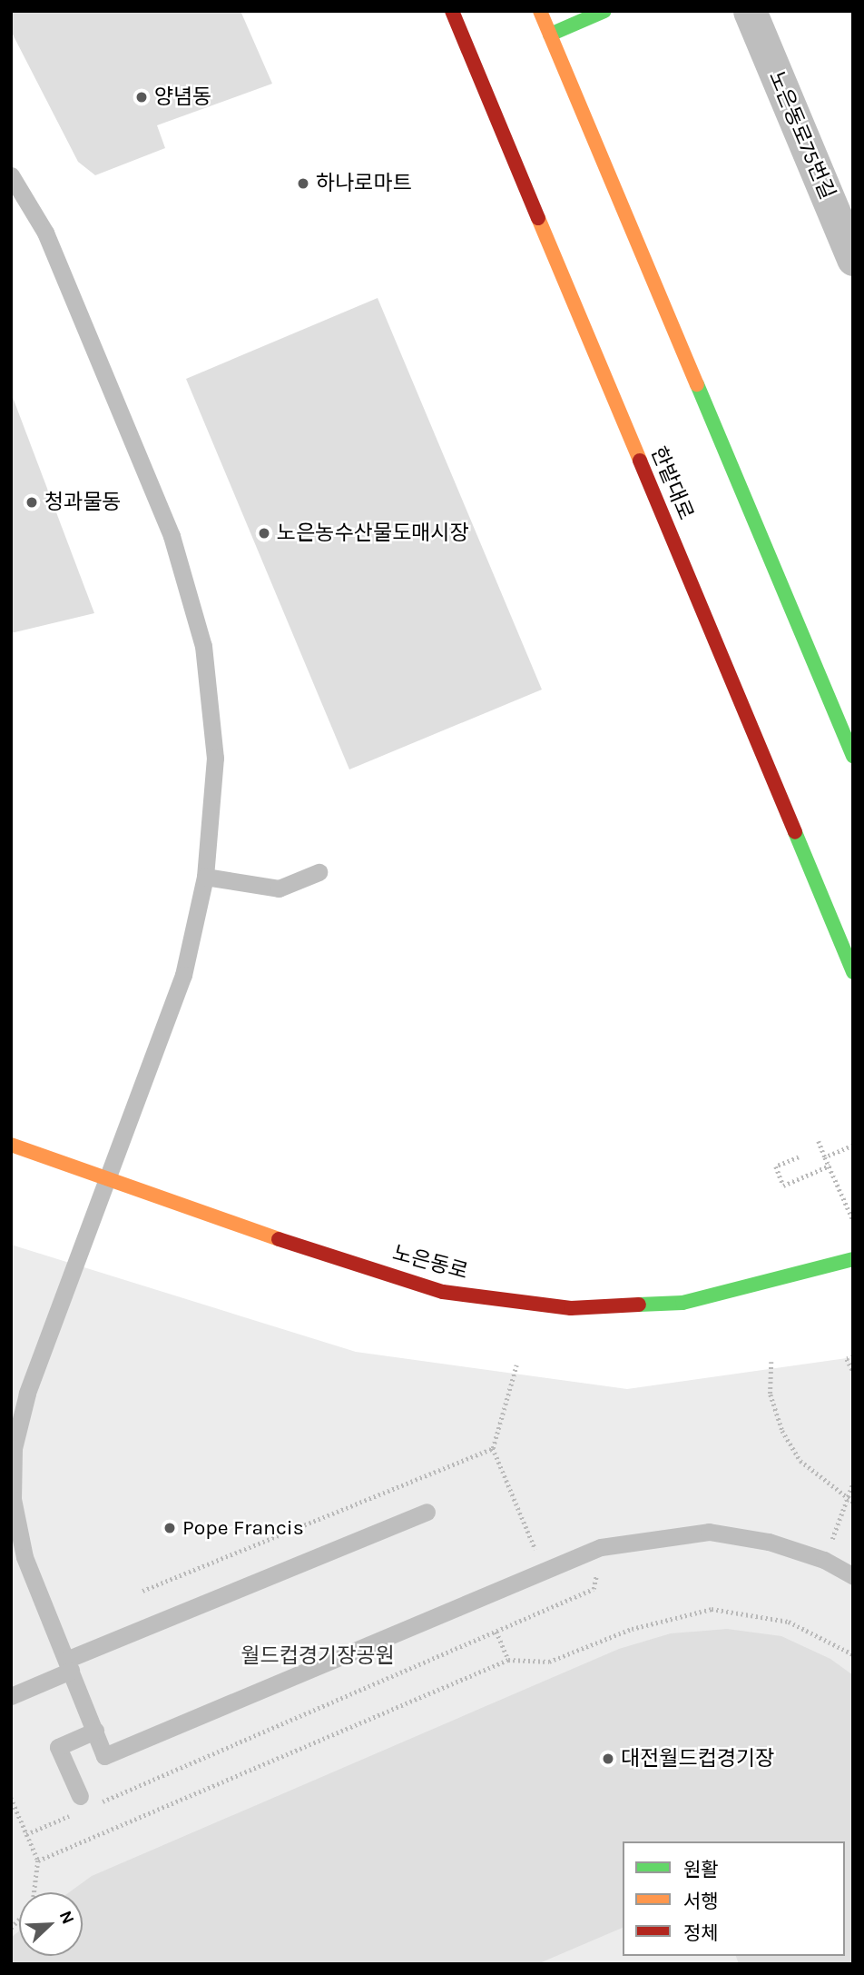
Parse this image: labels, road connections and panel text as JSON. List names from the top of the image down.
{
  "streets": {
    "main road": ["한밭대로", "노은동로"],
    "street": ["노은동로75번길"]
  },
  "parks": ["월드컵경기장공원"],
  "places": [
    "양념동",
    "하나로마트",
    "청과물동",
    "노은농수산물도매시장",
    "Pope Francis",
    "대전월드컵경기장"
  ],
  "legend": ["원활", "서행", "정체"],
  "north": "top right"
}
